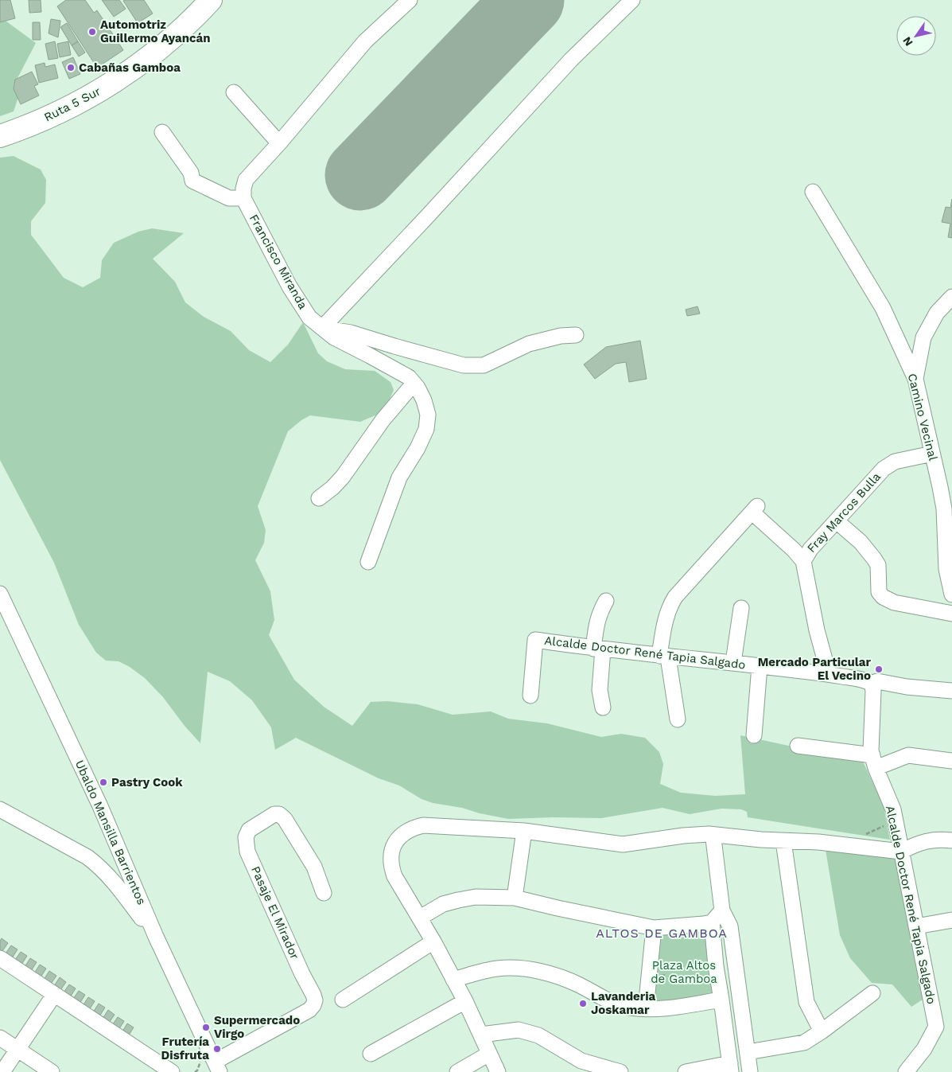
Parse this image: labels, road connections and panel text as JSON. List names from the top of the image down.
{
  "streets": {
    "highway": ["Ruta 5 Sur"],
    "street": [
      "Francisco Miranda",
      "Camino Vecinal",
      "Fray Marcos Bulla",
      "Alcalde Doctor René Tapia Salgado",
      "Ubaldo Mansilla Barrientos",
      "Pasaje El Mirador"
    ]
  },
  "crossings": [
    ["Camino Vecinal", "Fray Marcos Bulla"],
    ["Ubaldo Mansilla Barrientos", "Pasaje El Mirador"]
  ],
  "districts": ["ALTOS DE GAMBOA"],
  "parks": ["Plaza Altos de Gamboa"],
  "places": [
    "Automotriz Guillermo Ayancán",
    "Cabañas Gamboa",
    "Mercado Particular El Vecino",
    "Pastry Cook",
    "Lavanderia Joskamar",
    "Supermercado Virgo",
    "Frutería Disfruta"
  ],
  "north": "bottom left"
}
